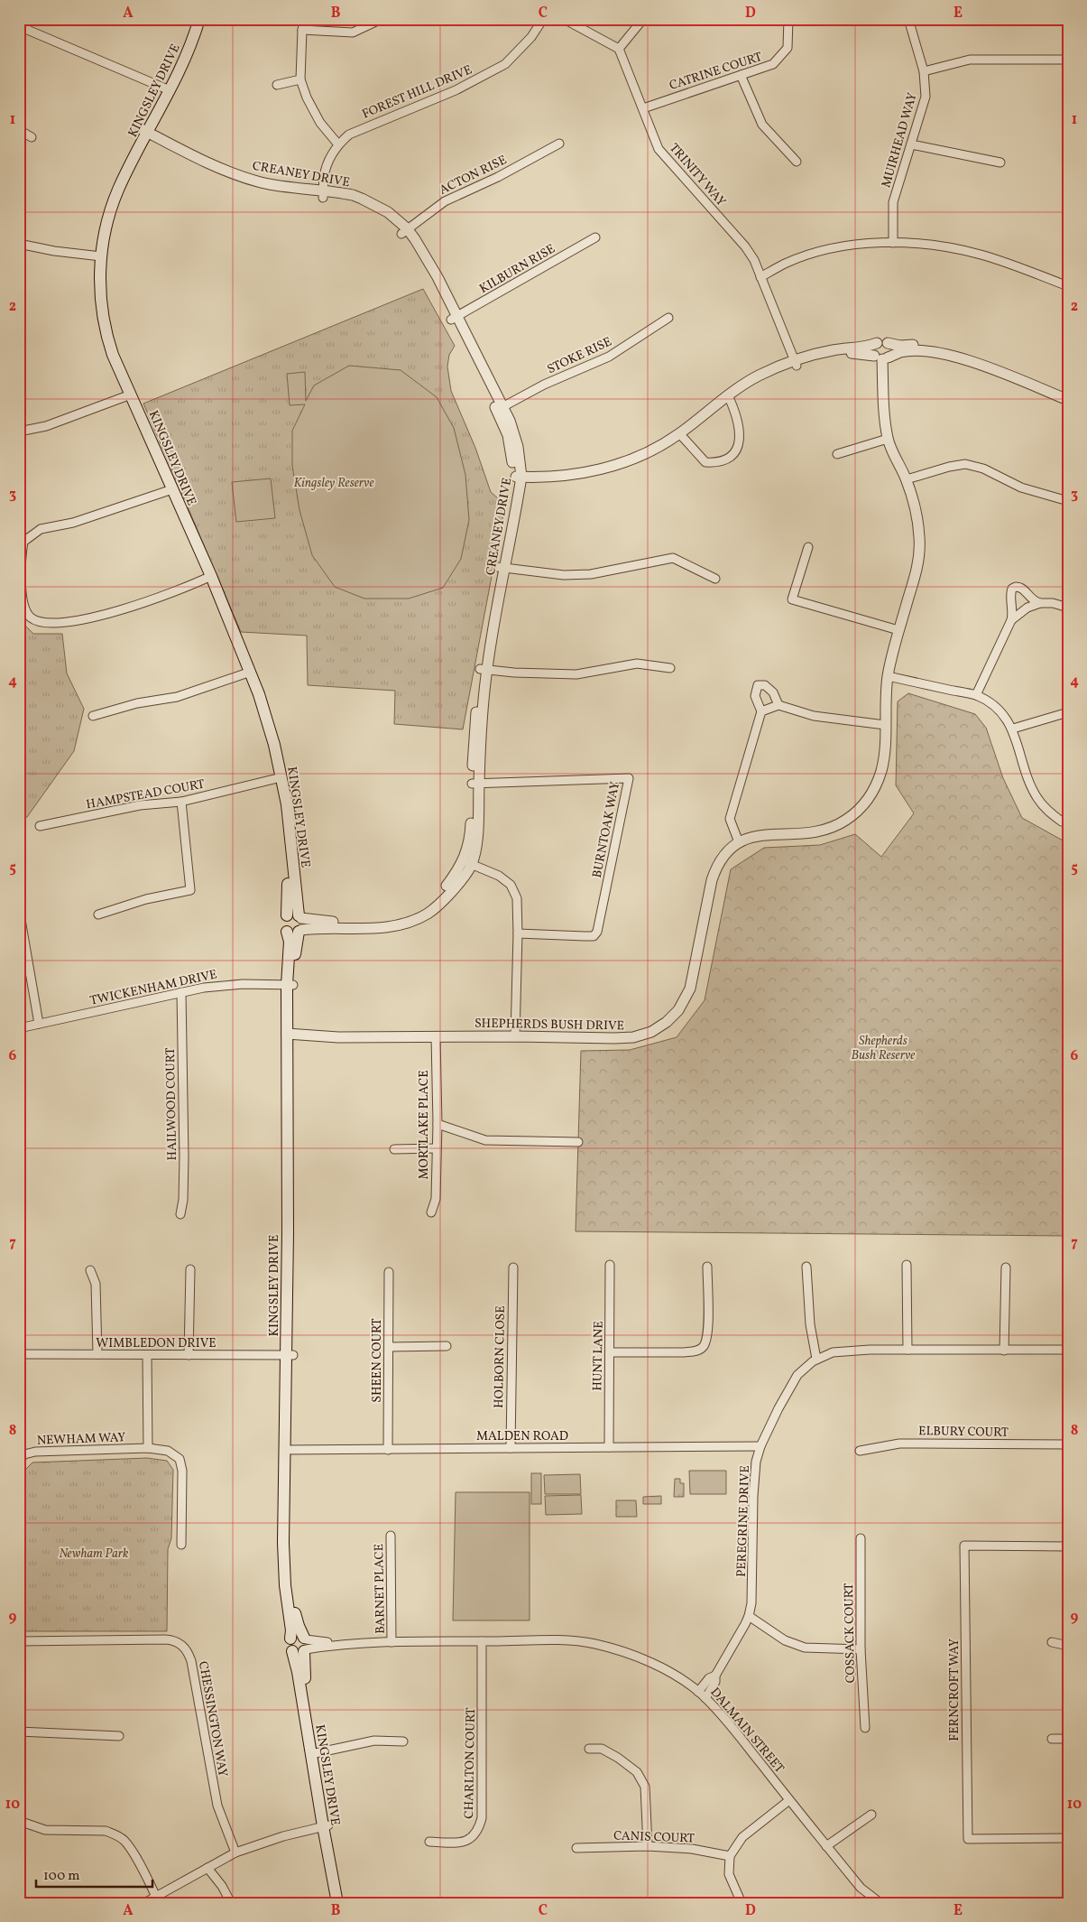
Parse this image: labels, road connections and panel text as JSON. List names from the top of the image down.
{
  "streets": {
    "main road": ["KINGSLEY DRIVE"],
    "street": [
      "CATRINE COURT",
      "FOREST HILL DRIVE",
      "MUIRHEAD WAY",
      "CREANEY DRIVE",
      "ACTON RISE",
      "TRINITY WAY",
      "KILBURN RISE",
      "STOKE RISE",
      "HAMPSTEAD COURT",
      "BURNTOAK WAY",
      "TWICKENHAM DRIVE",
      "SHEPHERDS BUSH DRIVE",
      "HAILWOOD COURT",
      "MORTLAKE PLACE",
      "WIMBLEDON DRIVE",
      "HUNT LANE",
      "HOLBORN CLOSE",
      "SHEEN COURT",
      "ELBURY COURT",
      "MALDEN ROAD",
      "NEWHAM WAY",
      "PEREGRINE DRIVE",
      "BARNET PLACE",
      "COSSACK COURT",
      "FERNCROFT WAY",
      "CHESSINGTON WAY",
      "DALMAIN STREET",
      "CHARLTON COURT",
      "CANIS COURT"
    ]
  },
  "crossings": [
    ["CATRINE COURT", "TRINITY WAY"],
    ["KINGSLEY DRIVE", "CREANEY DRIVE"],
    ["KINGSLEY DRIVE", "HAMPSTEAD COURT"],
    ["KINGSLEY DRIVE", "TWICKENHAM DRIVE"],
    ["KINGSLEY DRIVE", "SHEPHERDS BUSH DRIVE"],
    ["KINGSLEY DRIVE", "WIMBLEDON DRIVE"],
    ["KINGSLEY DRIVE", "MALDEN ROAD"],
    ["KINGSLEY DRIVE", "DALMAIN STREET"],
    ["FOREST HILL DRIVE", "CREANEY DRIVE"],
    ["CREANEY DRIVE", "ACTON RISE"],
    ["CREANEY DRIVE", "KILBURN RISE"],
    ["CREANEY DRIVE", "STOKE RISE"],
    ["CREANEY DRIVE", "BURNTOAK WAY"],
    ["TWICKENHAM DRIVE", "HAILWOOD COURT"],
    ["SHEPHERDS BUSH DRIVE", "MORTLAKE PLACE"],
    ["HUNT LANE", "MALDEN ROAD"],
    ["HOLBORN CLOSE", "MALDEN ROAD"],
    ["SHEEN COURT", "MALDEN ROAD"],
    ["MALDEN ROAD", "PEREGRINE DRIVE"],
    ["PEREGRINE DRIVE", "DALMAIN STREET"],
    ["BARNET PLACE", "DALMAIN STREET"],
    ["DALMAIN STREET", "CHARLTON COURT"]
  ],
  "parks": ["Kingsley Reserve", "Shepherds Bush Reserve", "Newham Park"],
  "scale_bar": "100 m",
  "grid": {
    "columns": [
      "A",
      "B",
      "C",
      "D",
      "E"
    ],
    "rows": [
      "1",
      "2",
      "3",
      "4",
      "5",
      "6",
      "7",
      "8",
      "9",
      "10"
    ]
  }
}
